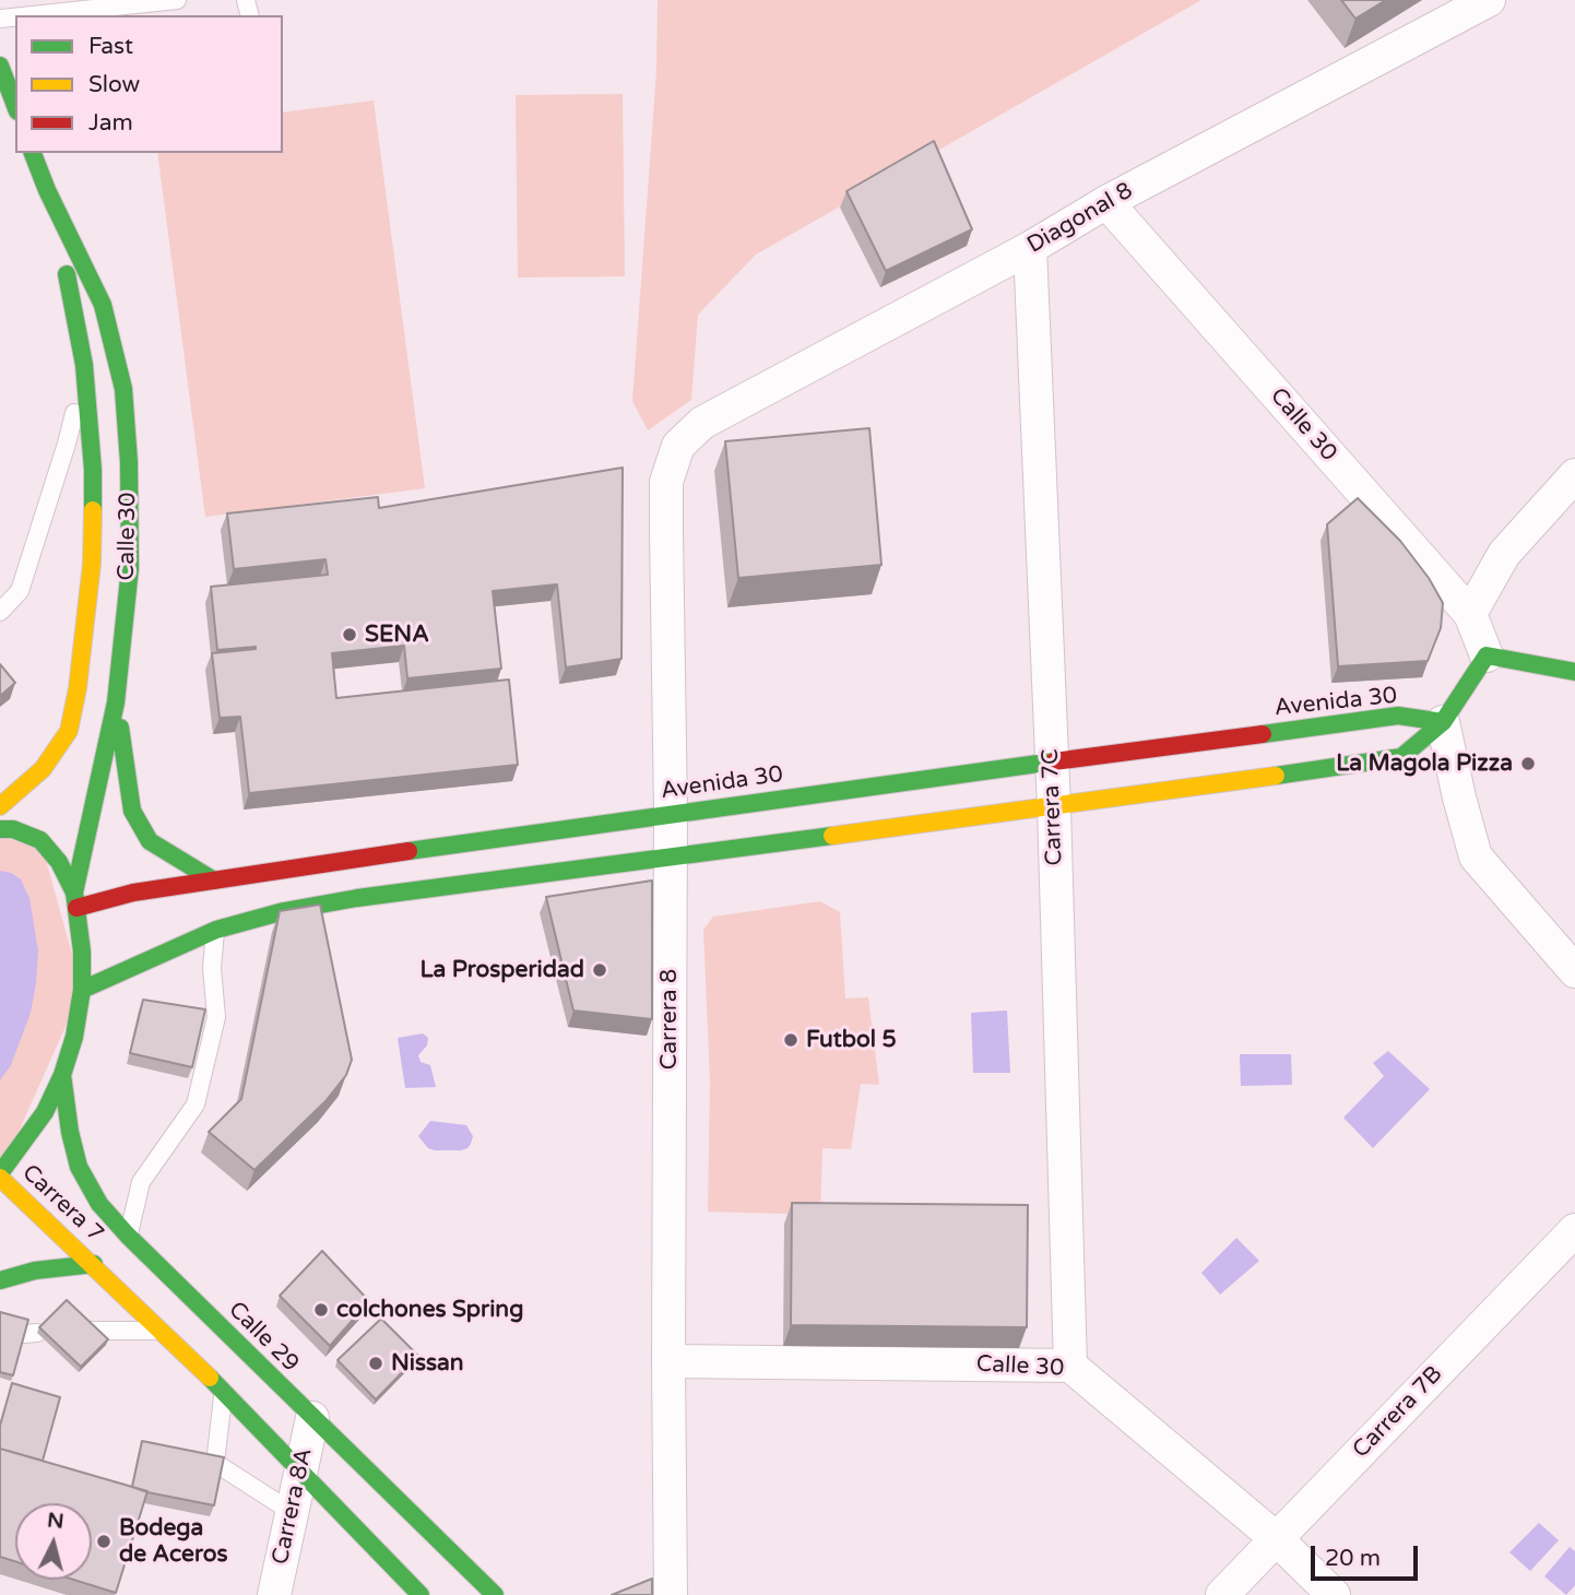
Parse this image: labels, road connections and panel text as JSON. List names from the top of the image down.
{
  "streets": {
    "main road": [
      "Calle 30",
      "Avenida 30",
      "Carrera 7",
      "Calle 29"
    ],
    "street": [
      "Diagonal 8",
      "Carrera 7C",
      "Carrera 8",
      "Carrera 7B",
      "Carrera 8A"
    ]
  },
  "crossings": [
    ["Diagonal 8", "Calle 30"],
    ["Diagonal 8", "Carrera 7C"],
    ["Diagonal 8", "Carrera 8"],
    ["Calle 30", "Avenida 30"],
    ["Calle 30", "Carrera 7C"],
    ["Calle 30", "Carrera 8"],
    ["Calle 30", "Carrera 7B"],
    ["Avenida 30", "Carrera 7C"],
    ["Avenida 30", "Carrera 8"],
    ["Calle 29", "Carrera 8A"]
  ],
  "places": [
    "SENA",
    "La Magola Pizza",
    "La Prosperidad",
    "Futbol 5",
    "colchones Spring",
    "Nissan",
    "Bodega de Aceros"
  ],
  "legend": ["Fast", "Slow", "Jam"],
  "scale_bar": "20 m",
  "north": "top"
}
